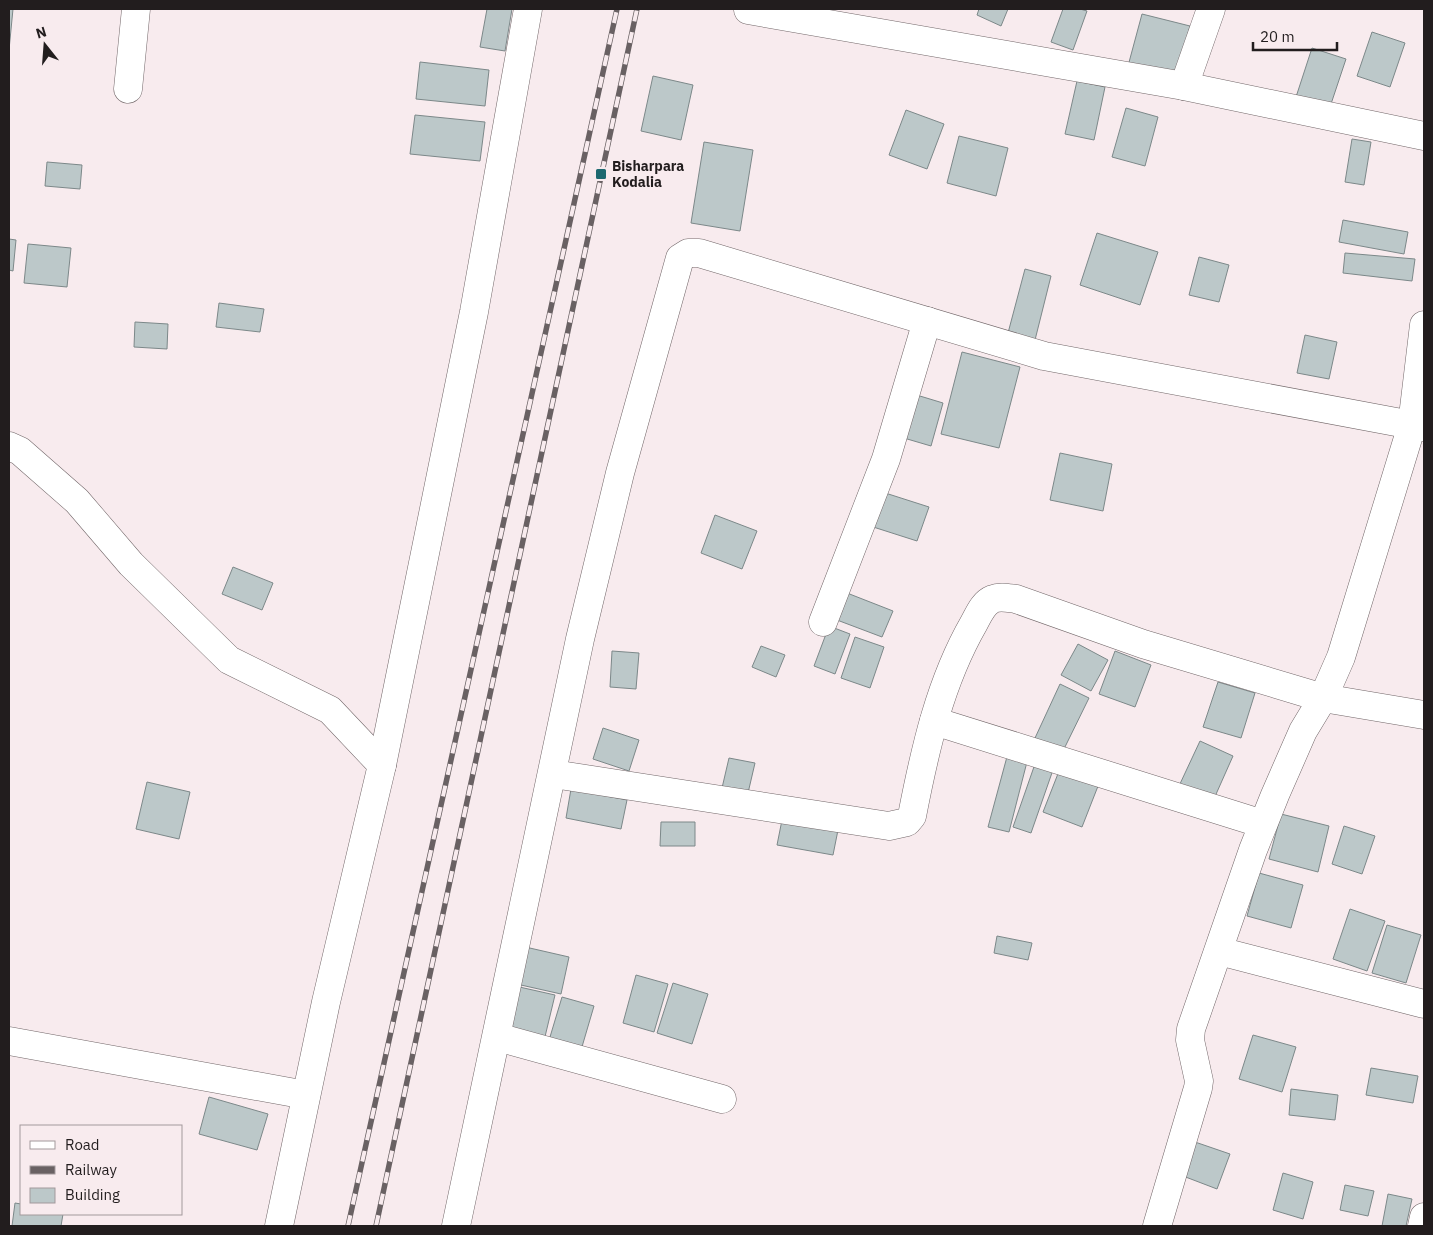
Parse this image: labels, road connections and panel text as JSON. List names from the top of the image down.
{
  "places": {
    "transit": ["Bisharpara Kodalia"]
  },
  "legend": ["Road", "Railway", "Building"],
  "scale_bar": "20 m",
  "north": "top"
}
